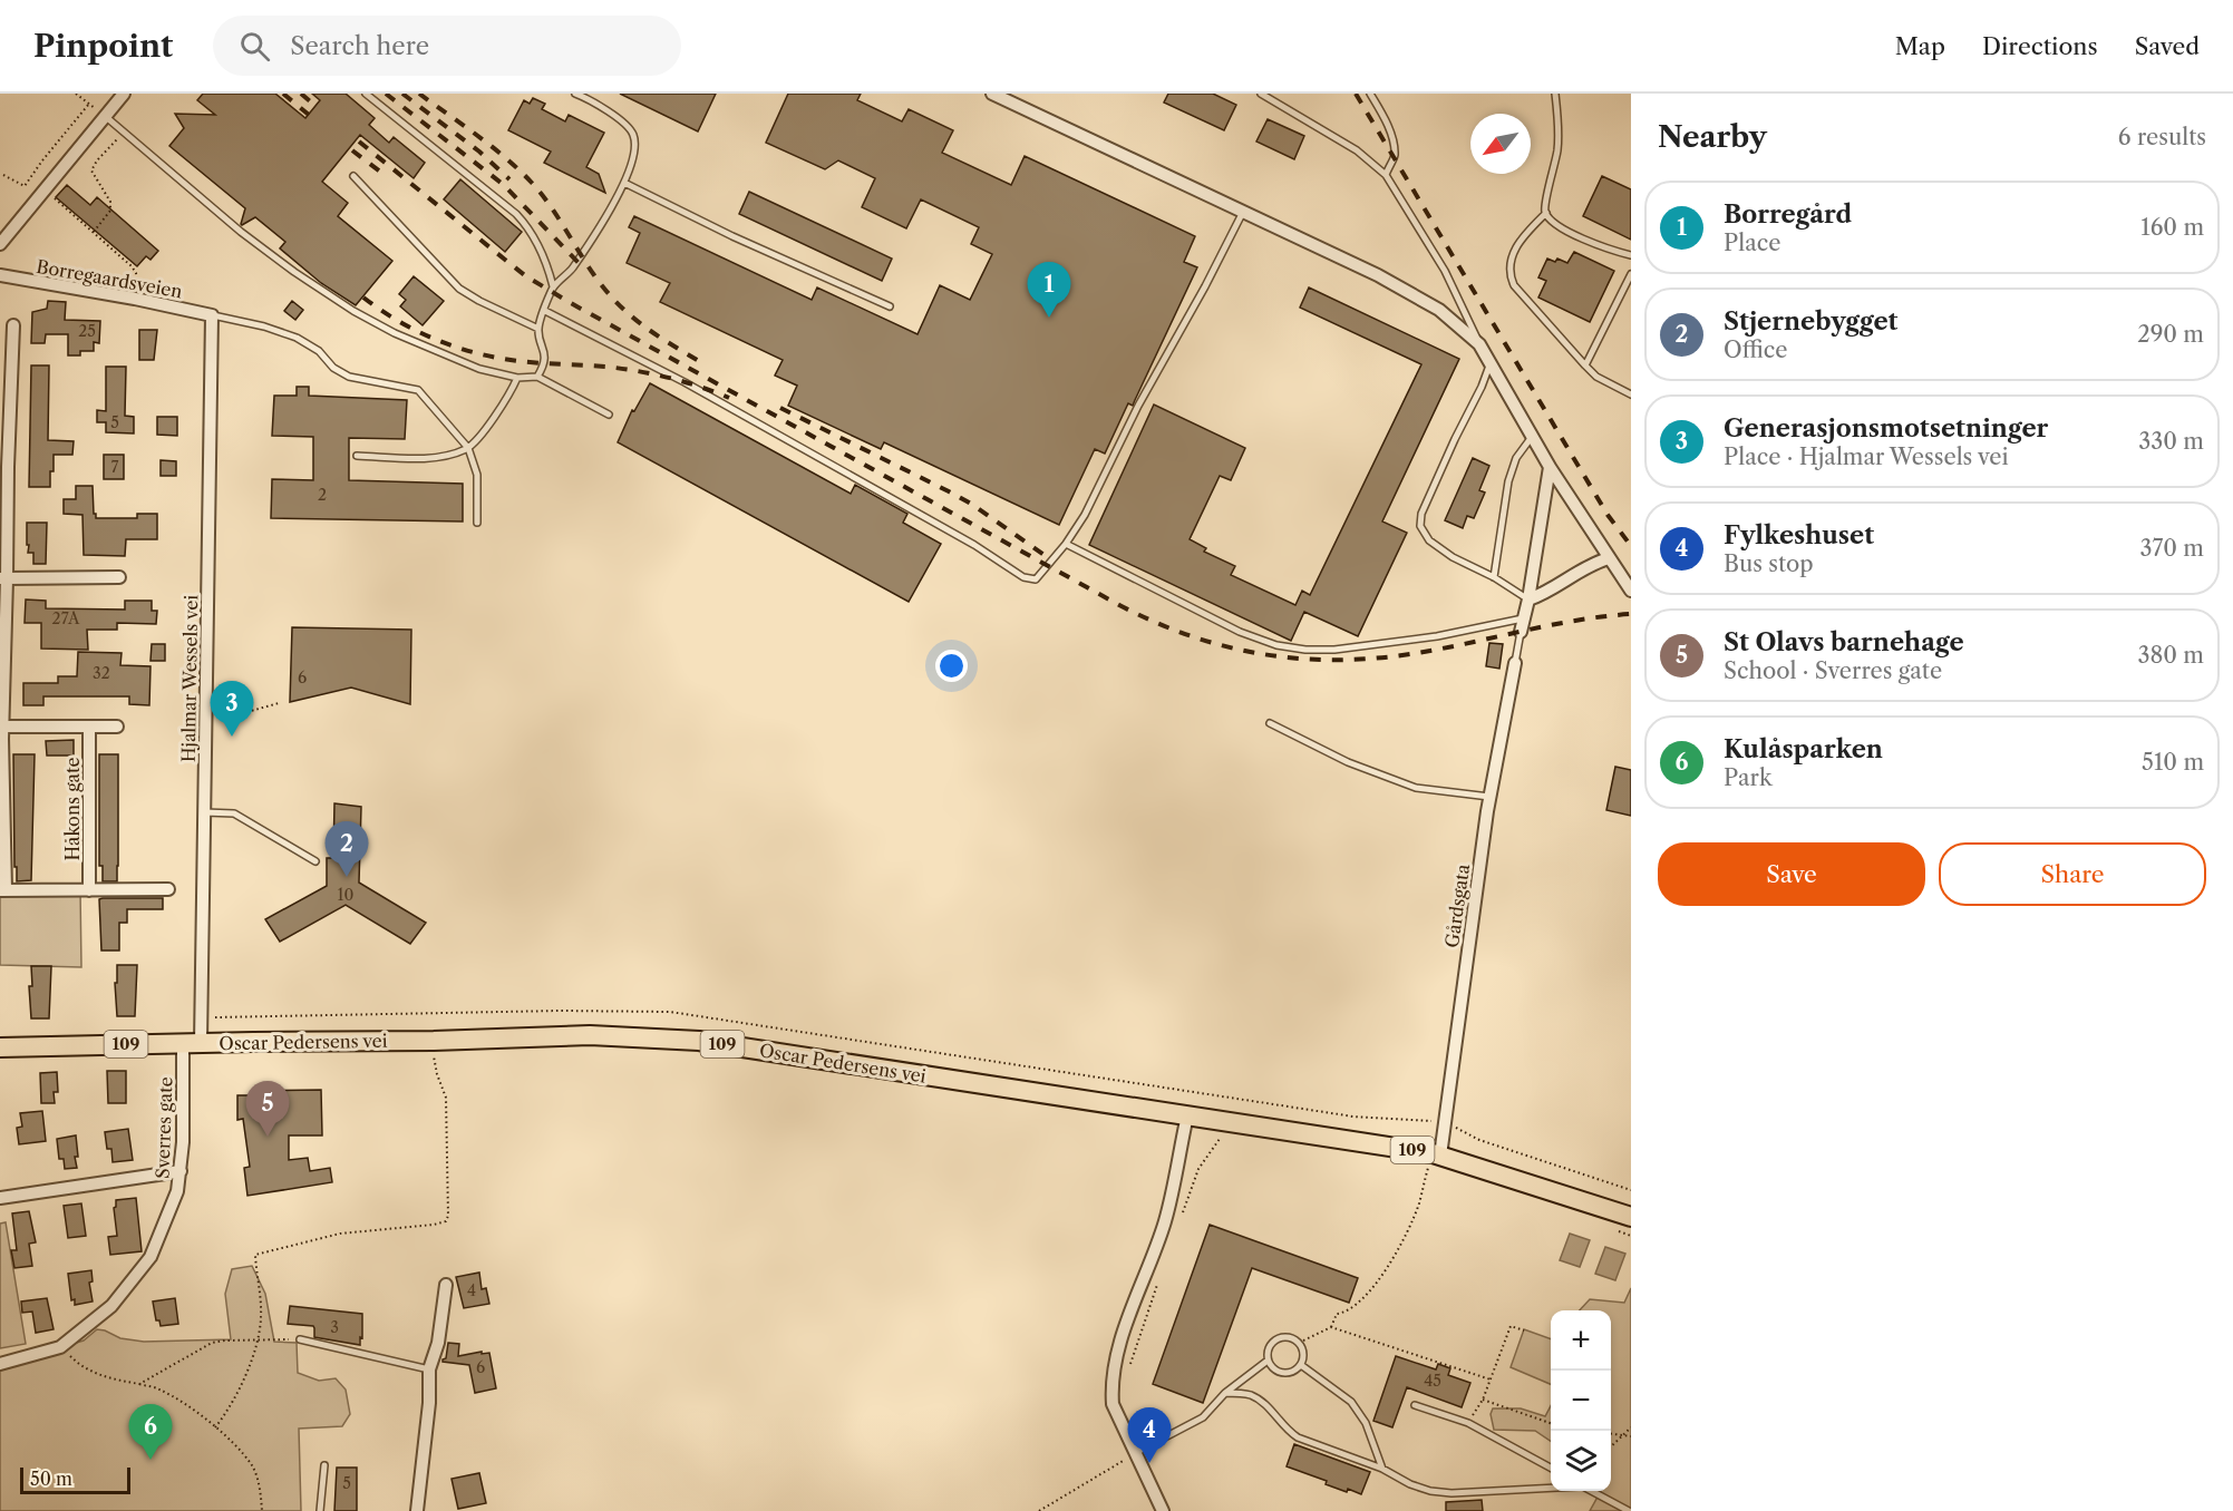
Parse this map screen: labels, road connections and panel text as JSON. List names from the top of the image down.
{
  "streets": {
    "main road": ["Oscar Pedersens vei", "109"],
    "street": [
      "Borregaardsveien",
      "Hjalmar Wessels vei",
      "Håkons gate",
      "Gårdsgata",
      "Sverres gate"
    ]
  },
  "crossings": [
    ["Borregaardsveien", "Hjalmar Wessels vei"],
    ["Hjalmar Wessels vei", "Oscar Pedersens vei"],
    ["Hjalmar Wessels vei", "Sverres gate"],
    ["Gårdsgata", "Oscar Pedersens vei"],
    ["Oscar Pedersens vei", "Sverres gate"]
  ],
  "house_numbers": [
    "25",
    "5",
    "7",
    "2",
    "27A",
    "32",
    "6",
    "10",
    "4",
    "3",
    "6",
    "45",
    "5"
  ],
  "scale_bar": "50 m",
  "north": "bottom left",
  "page": {
    "header": "Pinpoint",
    "search": "Search here",
    "nav": ["Map", "Directions", "Saved"],
    "heading": ["Nearby", "6 results"],
    "list": [
      {
        "mark": "1",
        "name": "Borregård",
        "note": "Place",
        "value": "160 m"
      },
      {
        "mark": "2",
        "name": "Stjernebygget",
        "note": "Office",
        "value": "290 m"
      },
      {
        "mark": "3",
        "name": "Generasjonsmotsetninger",
        "note": "Place · Hjalmar Wessels vei",
        "value": "330 m"
      },
      {
        "mark": "4",
        "name": "Fylkeshuset",
        "note": "Bus stop",
        "value": "370 m"
      },
      {
        "mark": "5",
        "name": "St Olavs barnehage",
        "note": "School · Sverres gate",
        "value": "380 m"
      },
      {
        "mark": "6",
        "name": "Kulåsparken",
        "note": "Park",
        "value": "510 m"
      }
    ],
    "pins": [
      "1",
      "3",
      "2",
      "5",
      "6",
      "4"
    ],
    "buttons": ["Save", "Share"],
    "map_buttons": ["+", "−"],
    "scale": "50 m"
  }
}
